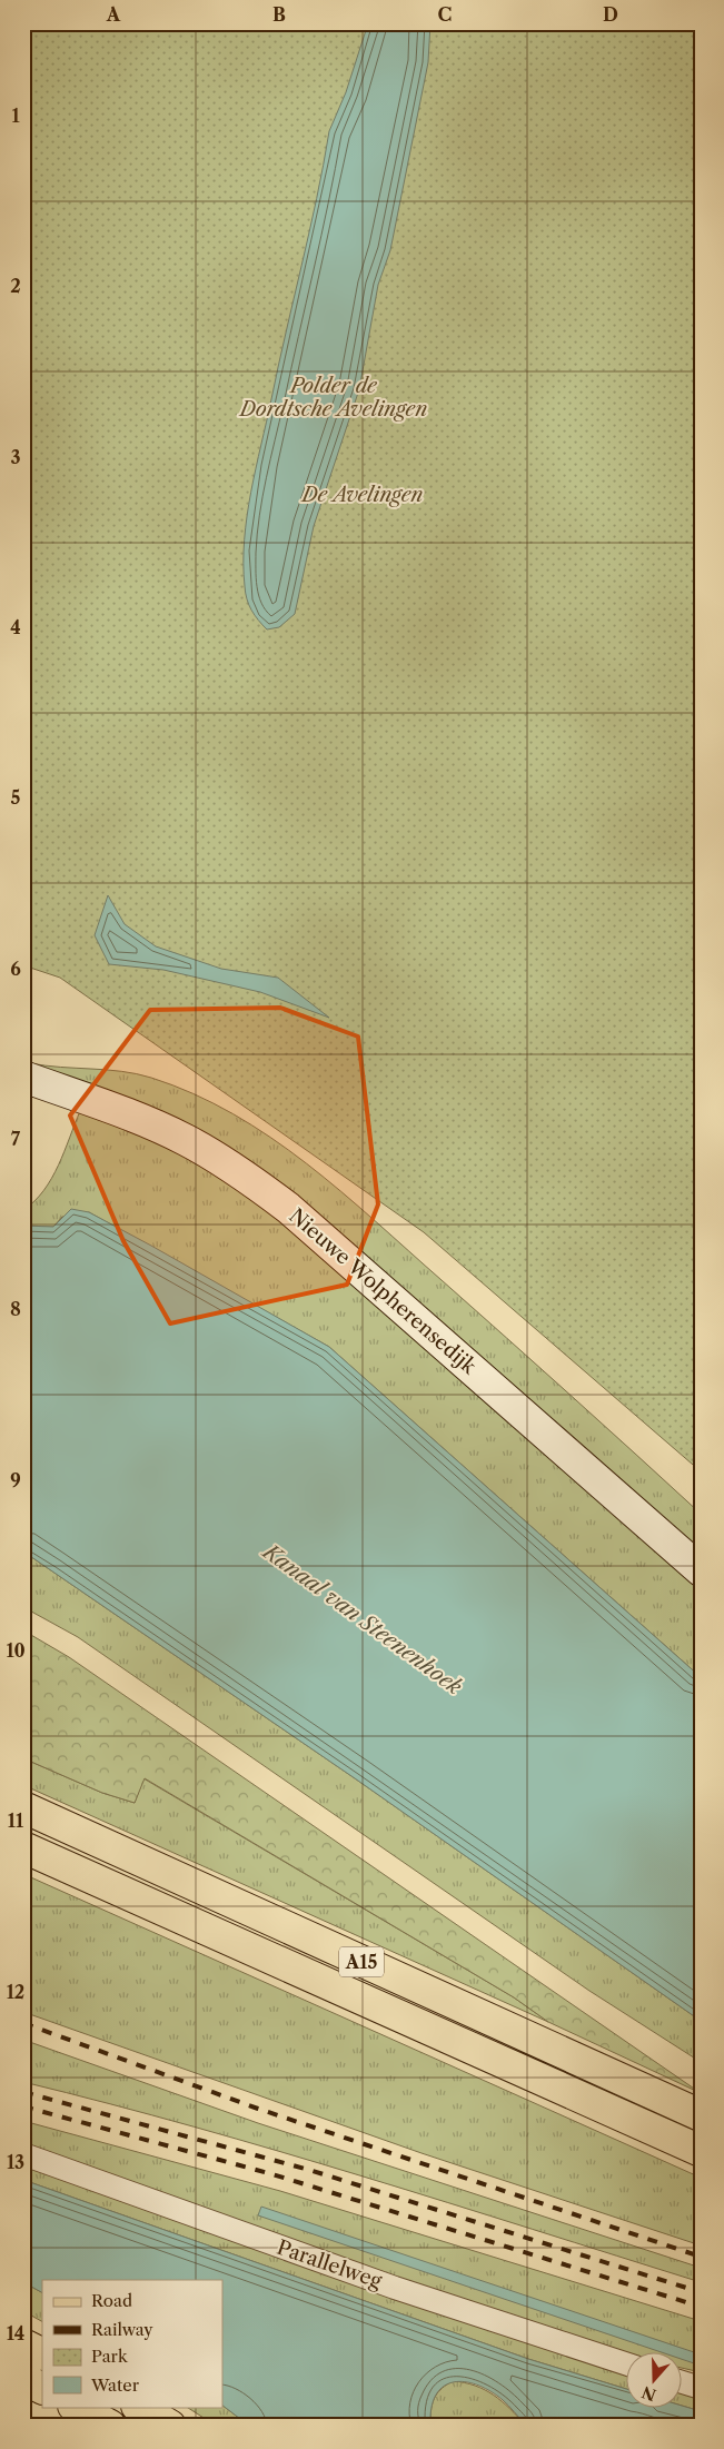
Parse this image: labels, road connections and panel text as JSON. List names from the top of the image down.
{
  "streets": {
    "main road": ["A15"],
    "street": ["Nieuwe Wolpherensedijk", "Parallelweg"]
  },
  "water": ["Kanaal van Steenenhoek"],
  "parks": ["Polder de Dordtsche Avelingen", "De Avelingen"],
  "legend": [
    "Road",
    "Railway",
    "Park",
    "Water"
  ],
  "north": "bottom",
  "grid": {
    "columns": [
      "A",
      "B",
      "C",
      "D"
    ],
    "rows": [
      "1",
      "2",
      "3",
      "4",
      "5",
      "6",
      "7",
      "8",
      "9",
      "10",
      "11",
      "12",
      "13",
      "14"
    ]
  }
}
